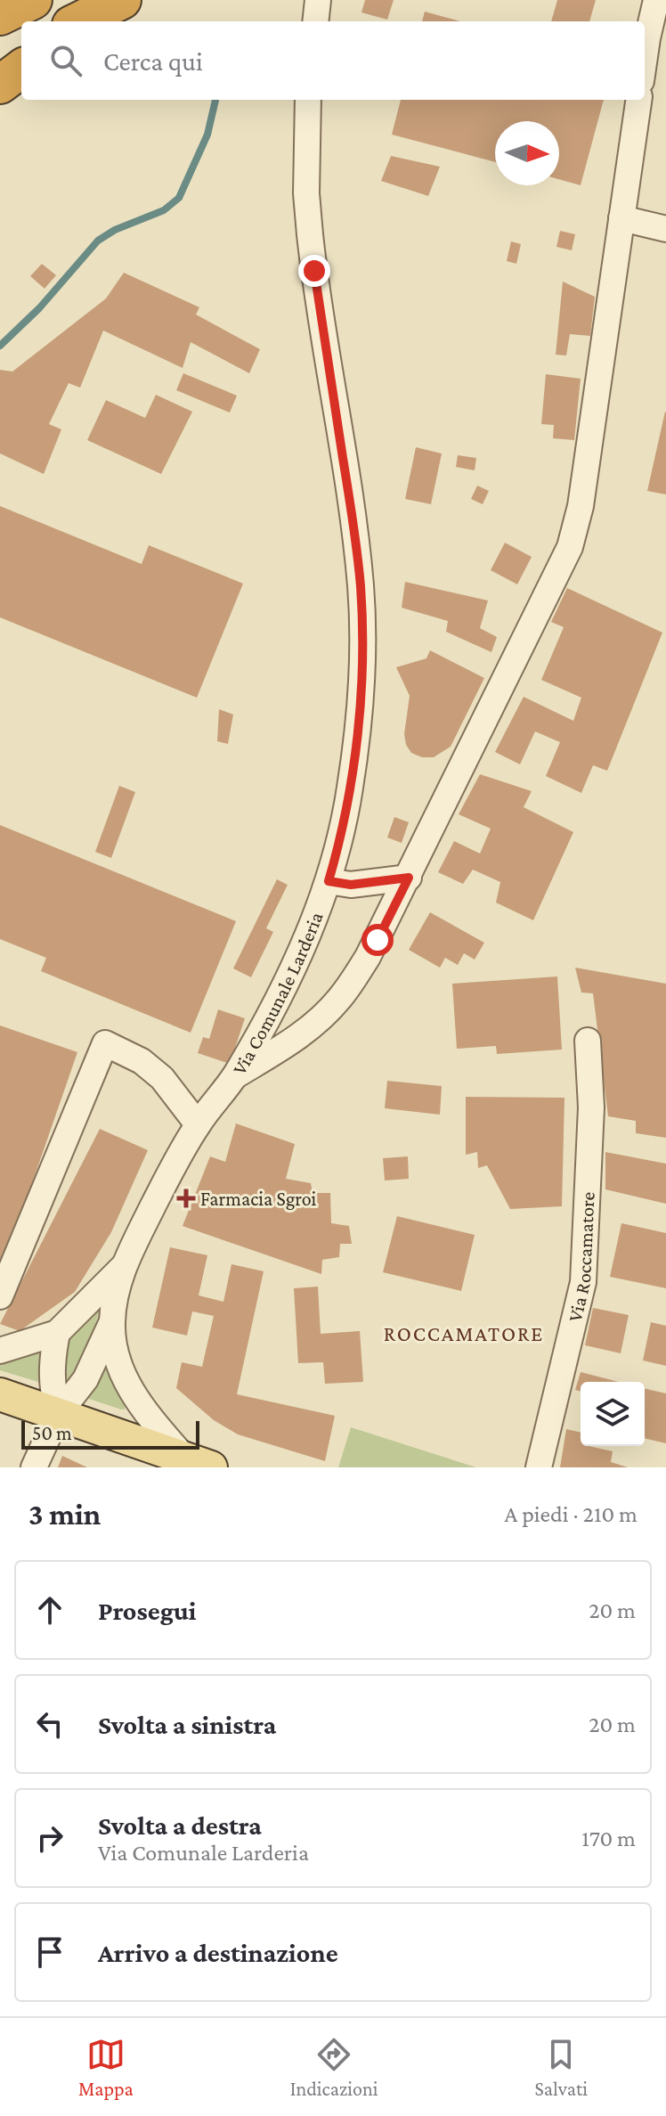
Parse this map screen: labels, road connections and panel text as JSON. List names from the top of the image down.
{
  "streets": {
    "street": ["Via Comunale Larderia", "Via Roccamatore"]
  },
  "districts": ["ROCCAMATORE"],
  "places": {
    "health": ["Farmacia Sgroi"]
  },
  "scale_bar": "50 m",
  "north": "right",
  "page": {
    "search": "Cerca qui",
    "scale": "50 m",
    "heading": ["3 min", "A piedi · 210 m"],
    "list": [
      ["Prosegui", "20 m"],
      ["Svolta a sinistra", "20 m"],
      ["Svolta a destra", "Via Comunale Larderia", "170 m"],
      "Arrivo a destinazione"
    ],
    "nav": ["Mappa", "Indicazioni", "Salvati"]
  }
}
